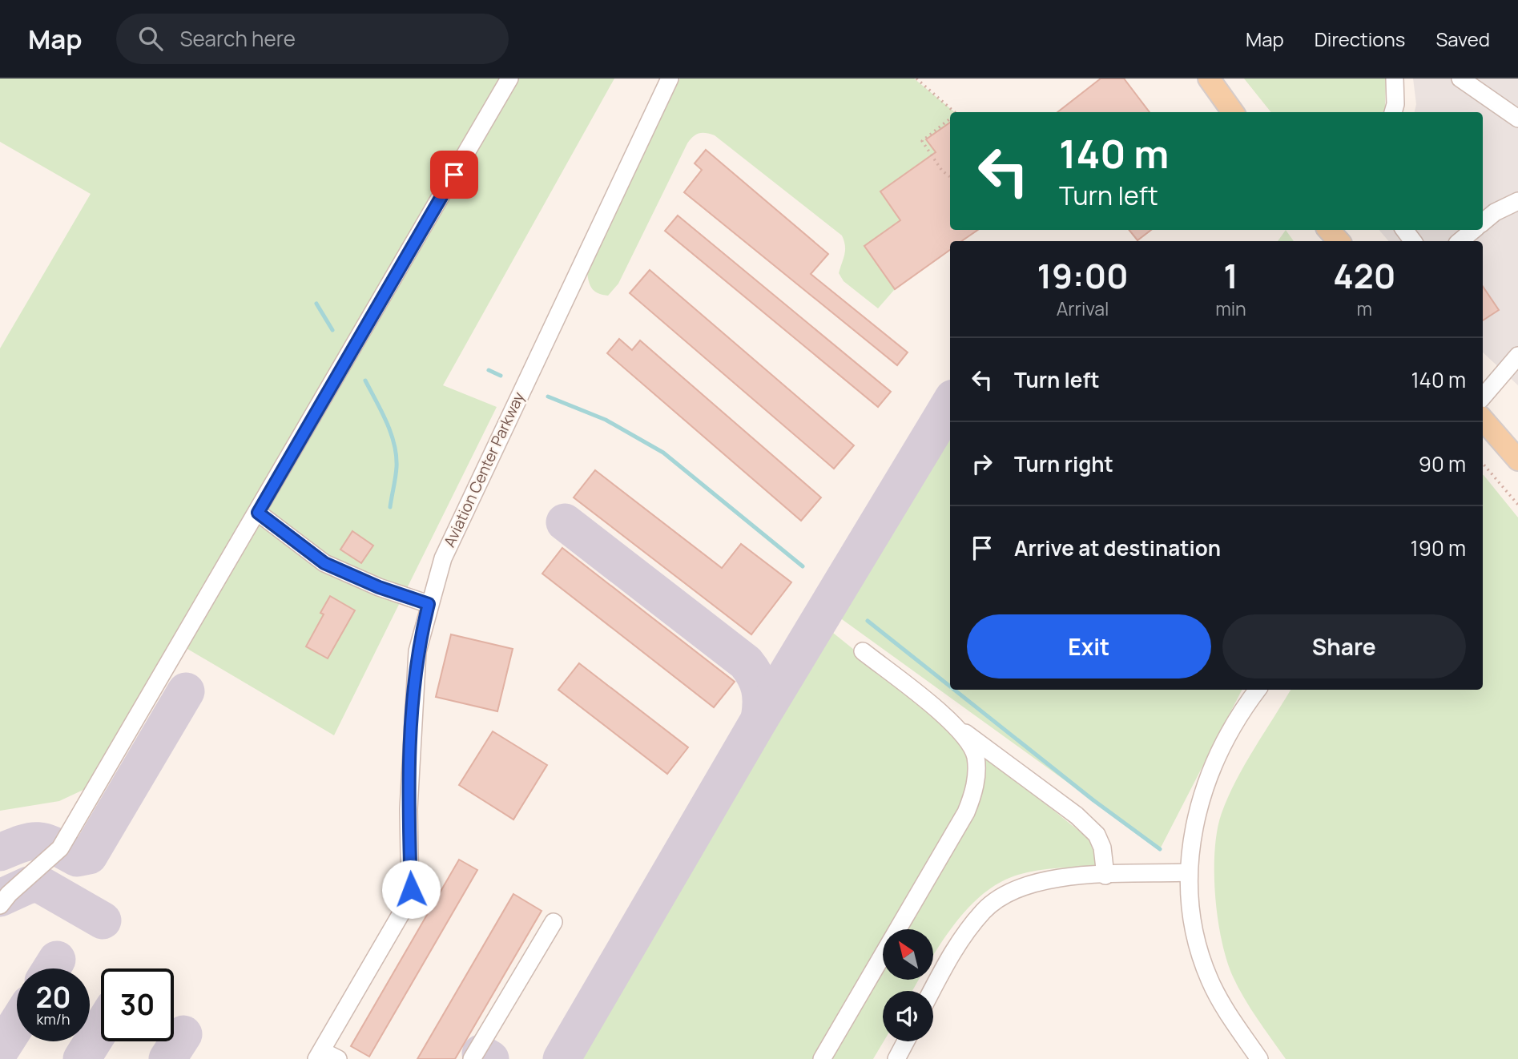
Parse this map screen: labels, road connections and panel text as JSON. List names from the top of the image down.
{
  "streets": {
    "street": ["Aviation Center Parkway"]
  },
  "north": "top left",
  "page": {
    "header": "Map",
    "search": "Search here",
    "nav": ["Map", "Directions", "Saved"],
    "turn": ["140 m", "Turn left"],
    "eta": [
      "19:00",
      "Arrival",
      "1",
      "min",
      "420",
      "m"
    ],
    "list": [
      {
        "name": "Turn left",
        "value": "140 m"
      },
      {
        "name": "Turn right",
        "value": "90 m"
      },
      {
        "name": "Arrive at destination",
        "value": "190 m"
      }
    ],
    "buttons": ["Exit", "Share"],
    "speed": "20 km/h",
    "limit": "30"
  }
}
